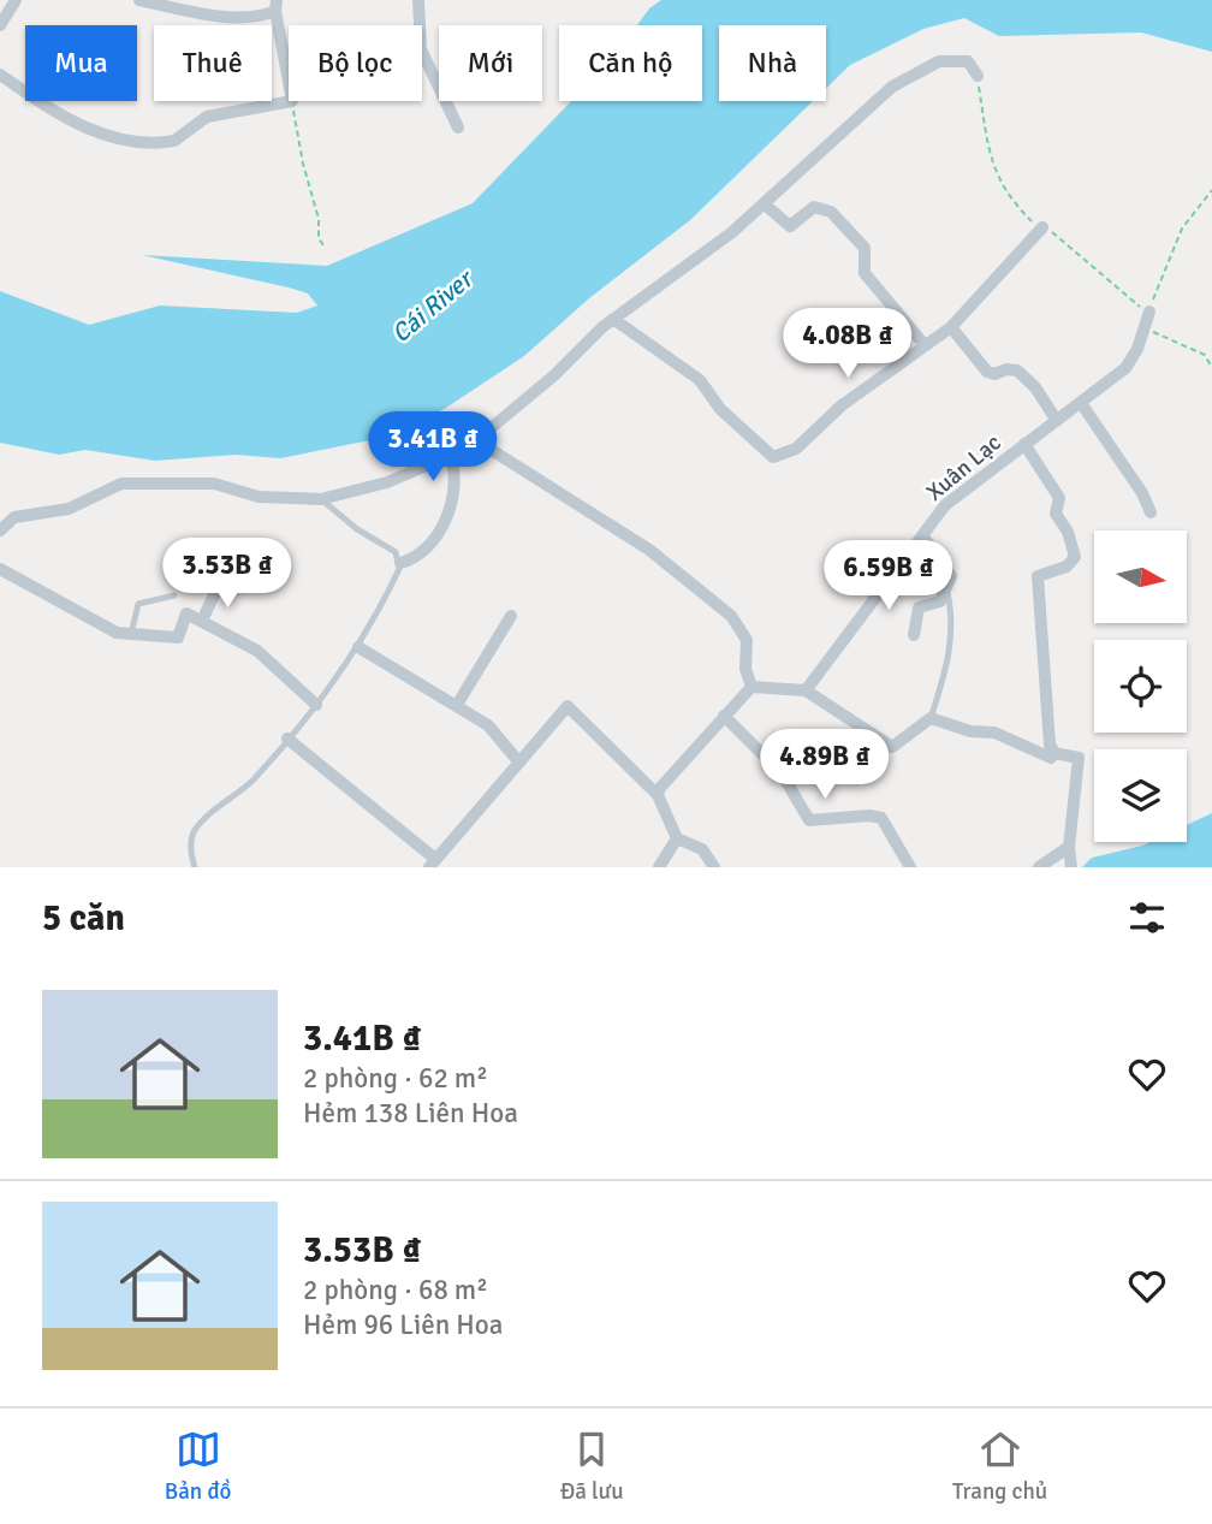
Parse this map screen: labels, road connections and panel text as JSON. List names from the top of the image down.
{
  "streets": {
    "street": ["Xuân Lạc"]
  },
  "water": ["Cái River"],
  "north": "right",
  "page": {
    "chip": [
      "Mua",
      "Thuê",
      "Bộ lọc",
      "Mới",
      "Căn hộ",
      "Nhà"
    ],
    "price": [
      "4.08B ₫",
      "3.41B ₫",
      "3.53B ₫",
      "6.59B ₫",
      "4.89B ₫"
    ],
    "heading": "5 căn",
    "list": [
      {
        "name": "3.41B ₫",
        "note": "2 phòng · 62 m² · Hẻm 138 Liên Hoa"
      },
      {
        "name": "3.53B ₫",
        "note": "2 phòng · 68 m² · Hẻm 96 Liên Hoa"
      }
    ],
    "tabs": ["Bản đồ", "Đã lưu", "Trang chủ"]
  }
}
